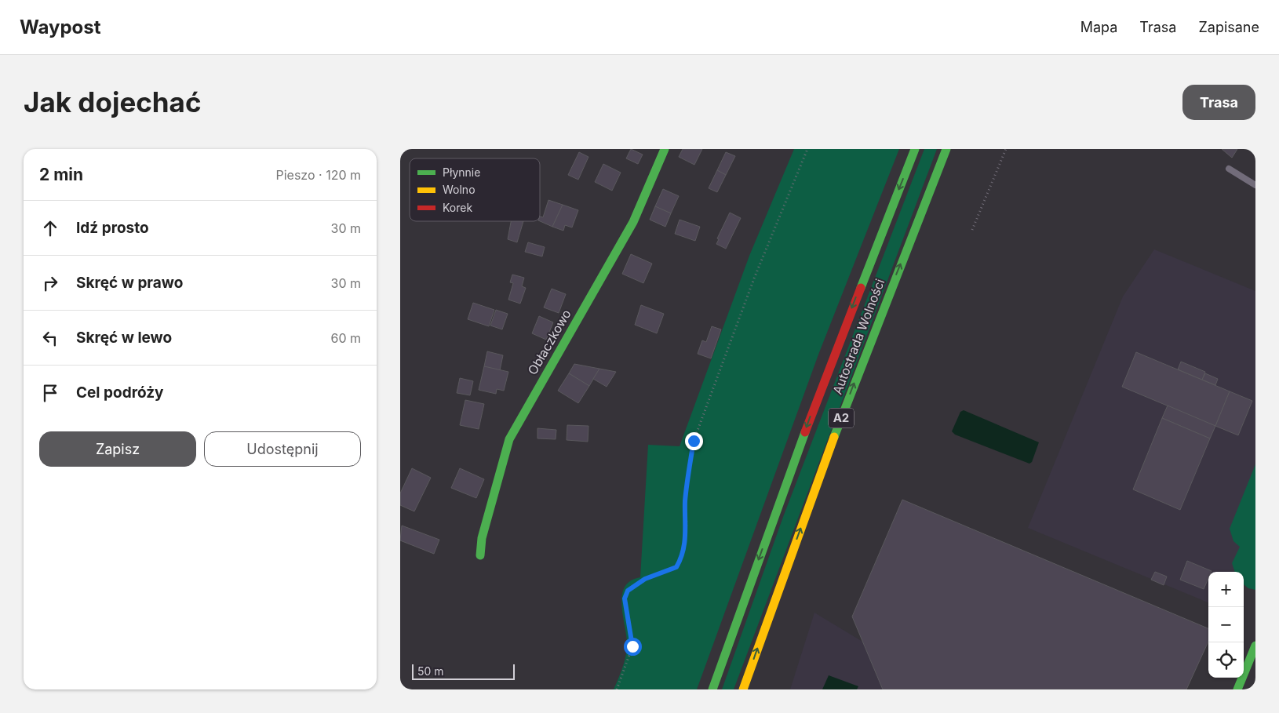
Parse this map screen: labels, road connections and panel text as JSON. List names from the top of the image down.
{
  "streets": {
    "main road": ["Autostrada Wolności", "Obłaczkowo", "A2"]
  },
  "legend": ["Płynnie", "Wolno", "Korek"],
  "scale_bar": "50 m",
  "page": {
    "header": "Waypost",
    "nav": ["Mapa", "Trasa", "Zapisane"],
    "buttons": [
      "Trasa",
      ["Zapisz", "Udostępnij"]
    ],
    "title": "Jak dojechać",
    "heading": ["2 min", "Pieszo · 120 m"],
    "list": [
      ["Idź prosto", "30 m"],
      ["Skręć w prawo", "30 m"],
      ["Skręć w lewo", "60 m"],
      "Cel podróży"
    ],
    "map_buttons": ["+", "−"],
    "scale": "50 m"
  }
}
